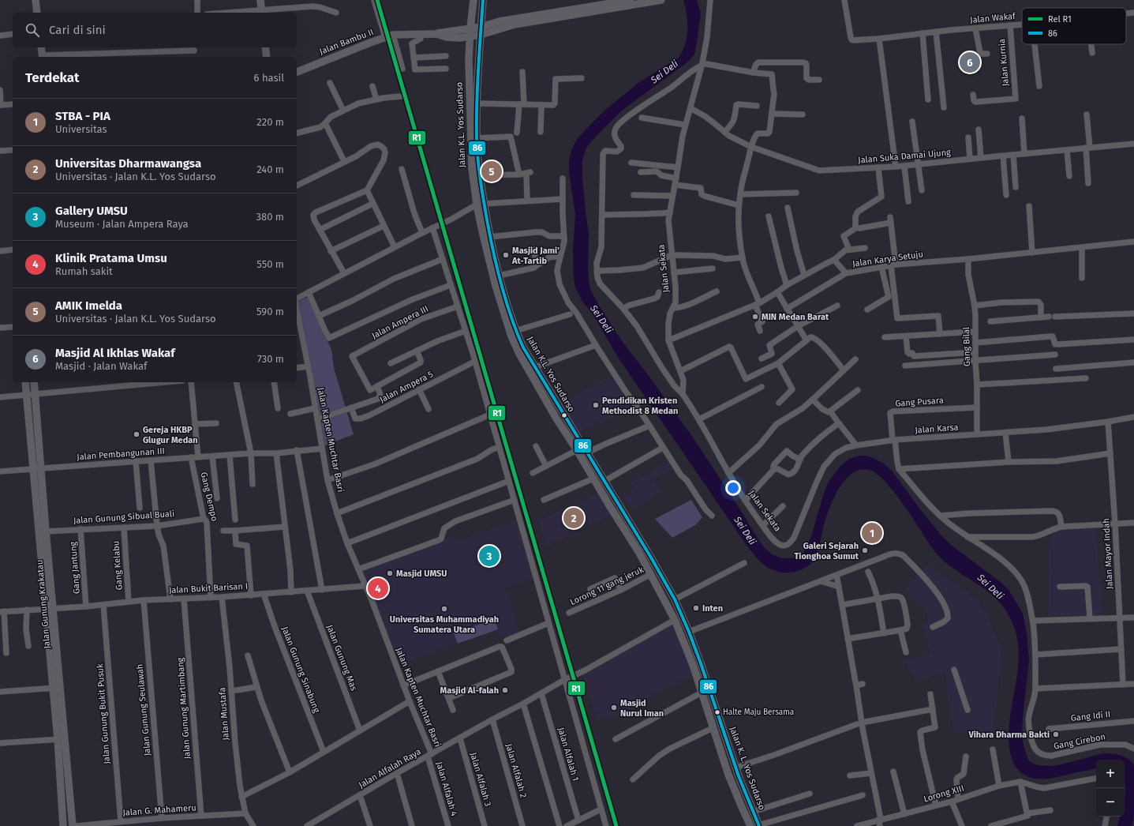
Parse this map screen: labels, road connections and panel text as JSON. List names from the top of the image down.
{
  "streets": {
    "main road": [
      "Jalan Bambu II",
      "Jalan K.L. Yos Sudarso",
      "Jalan Gunung Krakatau",
      "Jalan K. L. Yos Sudarso"
    ],
    "street": [
      "Jalan Wakaf",
      "Jalan Kurnia",
      "Jalan Suka Damai Ujung",
      "Jalan Karya Setuju",
      "Jalan Sekata",
      "Jalan Ampera III",
      "Gang Bilal",
      "Jalan Ampera 5",
      "Gang Pusara",
      "Jalan Karsa",
      "Jalan Kapten Muchtar Basri",
      "Jalan Pembangunan III",
      "Gang Dempo",
      "Jalan Gunung Sibual Buali",
      "Jalan Mayor Indah",
      "Gang Kelabu",
      "Gang Jantung",
      "Lorong 11 gang jeruk",
      "Jalan Bukit Barisan I",
      "Jalan Gunung Mas",
      "Jalan Gunung Sinabung",
      "Jalan Gunung Martimbang",
      "Jalan Gunung Seulawah",
      "Jalan Gunung Bukit Pusuk",
      "Jalan Mustafa",
      "Gang Idi II",
      "Gang Cirebon",
      "Jalan Alfalah 1",
      "Jalan Alfalah Raya",
      "Jalan Alfalah 2",
      "Jalan Alfalah 3",
      "Jalan Alfalah 4",
      "Lorong XIII",
      "Jalan G. Mahameru"
    ]
  },
  "crossings": [
    ["Jalan Wakaf", "Jalan Kurnia"],
    ["Jalan Bambu II", "Jalan K.L. Yos Sudarso"],
    ["Jalan K.L. Yos Sudarso", "Lorong 11 gang jeruk"],
    ["Jalan K.L. Yos Sudarso", "Jalan K. L. Yos Sudarso"],
    ["Jalan Suka Damai Ujung", "Jalan Sekata"],
    ["Jalan Karya Setuju", "Gang Bilal"],
    ["Jalan Sekata", "Jalan Karsa"],
    ["Gang Bilal", "Gang Pusara"],
    ["Gang Bilal", "Jalan Karsa"],
    ["Gang Pusara", "Jalan Karsa"],
    ["Jalan Karsa", "Jalan Mayor Indah"],
    ["Jalan Kapten Muchtar Basri", "Jalan Pembangunan III"],
    ["Jalan Kapten Muchtar Basri", "Jalan Bukit Barisan I"],
    ["Jalan Kapten Muchtar Basri", "Jalan Alfalah Raya"],
    ["Jalan Kapten Muchtar Basri", "Jalan Alfalah 4"],
    ["Jalan Pembangunan III", "Gang Dempo"],
    ["Jalan Pembangunan III", "Jalan Gunung Krakatau"],
    ["Gang Dempo", "Jalan Gunung Sibual Buali"],
    ["Gang Dempo", "Jalan Bukit Barisan I"],
    ["Jalan Gunung Sibual Buali", "Gang Kelabu"],
    ["Jalan Gunung Sibual Buali", "Gang Jantung"],
    ["Jalan Gunung Sibual Buali", "Jalan Gunung Krakatau"],
    ["Gang Kelabu", "Jalan Bukit Barisan I"],
    ["Gang Jantung", "Jalan Bukit Barisan I"],
    ["Lorong 11 gang jeruk", "Jalan K. L. Yos Sudarso"],
    ["Jalan Bukit Barisan I", "Jalan Gunung Krakatau"],
    ["Jalan Bukit Barisan I", "Jalan Gunung Mas"],
    ["Jalan Bukit Barisan I", "Jalan Gunung Sinabung"],
    ["Jalan Bukit Barisan I", "Jalan Gunung Martimbang"],
    ["Jalan Bukit Barisan I", "Jalan Gunung Seulawah"],
    ["Jalan Bukit Barisan I", "Jalan Gunung Bukit Pusuk"],
    ["Jalan Bukit Barisan I", "Jalan Mustafa"],
    ["Jalan Gunung Martimbang", "Jalan G. Mahameru"],
    ["Jalan Gunung Seulawah", "Jalan G. Mahameru"],
    ["Jalan Gunung Bukit Pusuk", "Jalan G. Mahameru"],
    ["Jalan Mustafa", "Jalan G. Mahameru"],
    ["Jalan Alfalah 1", "Jalan Alfalah Raya"],
    ["Jalan Alfalah Raya", "Jalan K. L. Yos Sudarso"],
    ["Jalan Alfalah Raya", "Jalan Alfalah 2"],
    ["Jalan Alfalah Raya", "Jalan Alfalah 3"],
    ["Jalan Alfalah Raya", "Jalan Alfalah 4"]
  ],
  "water": ["Sei Deli"],
  "places": [
    "Masjid Jami' At-Tartib",
    "MIN Medan Barat",
    "Pendidikan Kristen Methodist 8 Medan",
    "Gereja HKBP Glugur Medan",
    "Galeri Sejarah Tionghoa Sumut",
    "Masjid UMSU",
    "Inten",
    "Universitas Muhammadiyah Sumatera Utara",
    "Masjid Al-falah",
    "Masjid Nurul Iman",
    "Halte Maju Bersama",
    "Vihara Dharma Bakti"
  ],
  "lines": ["rail line R1", "transit line 86"],
  "legend": ["Rel R1", "86"],
  "page": {
    "search": "Cari di sini",
    "pins": [
      "6",
      "5",
      "2",
      "1",
      "3",
      "4"
    ],
    "heading": ["Terdekat", "6 hasil"],
    "list": [
      {
        "mark": "1",
        "name": "STBA - PIA",
        "note": "Universitas",
        "value": "220 m"
      },
      {
        "mark": "2",
        "name": "Universitas Dharmawangsa",
        "note": "Universitas · Jalan K.L. Yos Sudarso",
        "value": "240 m"
      },
      {
        "mark": "3",
        "name": "Gallery UMSU",
        "note": "Museum · Jalan Ampera Raya",
        "value": "380 m"
      },
      {
        "mark": "4",
        "name": "Klinik Pratama Umsu",
        "note": "Rumah sakit",
        "value": "550 m"
      },
      {
        "mark": "5",
        "name": "AMIK Imelda",
        "note": "Universitas · Jalan K.L. Yos Sudarso",
        "value": "590 m"
      },
      {
        "mark": "6",
        "name": "Masjid Al Ikhlas Wakaf",
        "note": "Masjid · Jalan Wakaf",
        "value": "730 m"
      }
    ],
    "map_buttons": ["+", "−"]
  }
}
